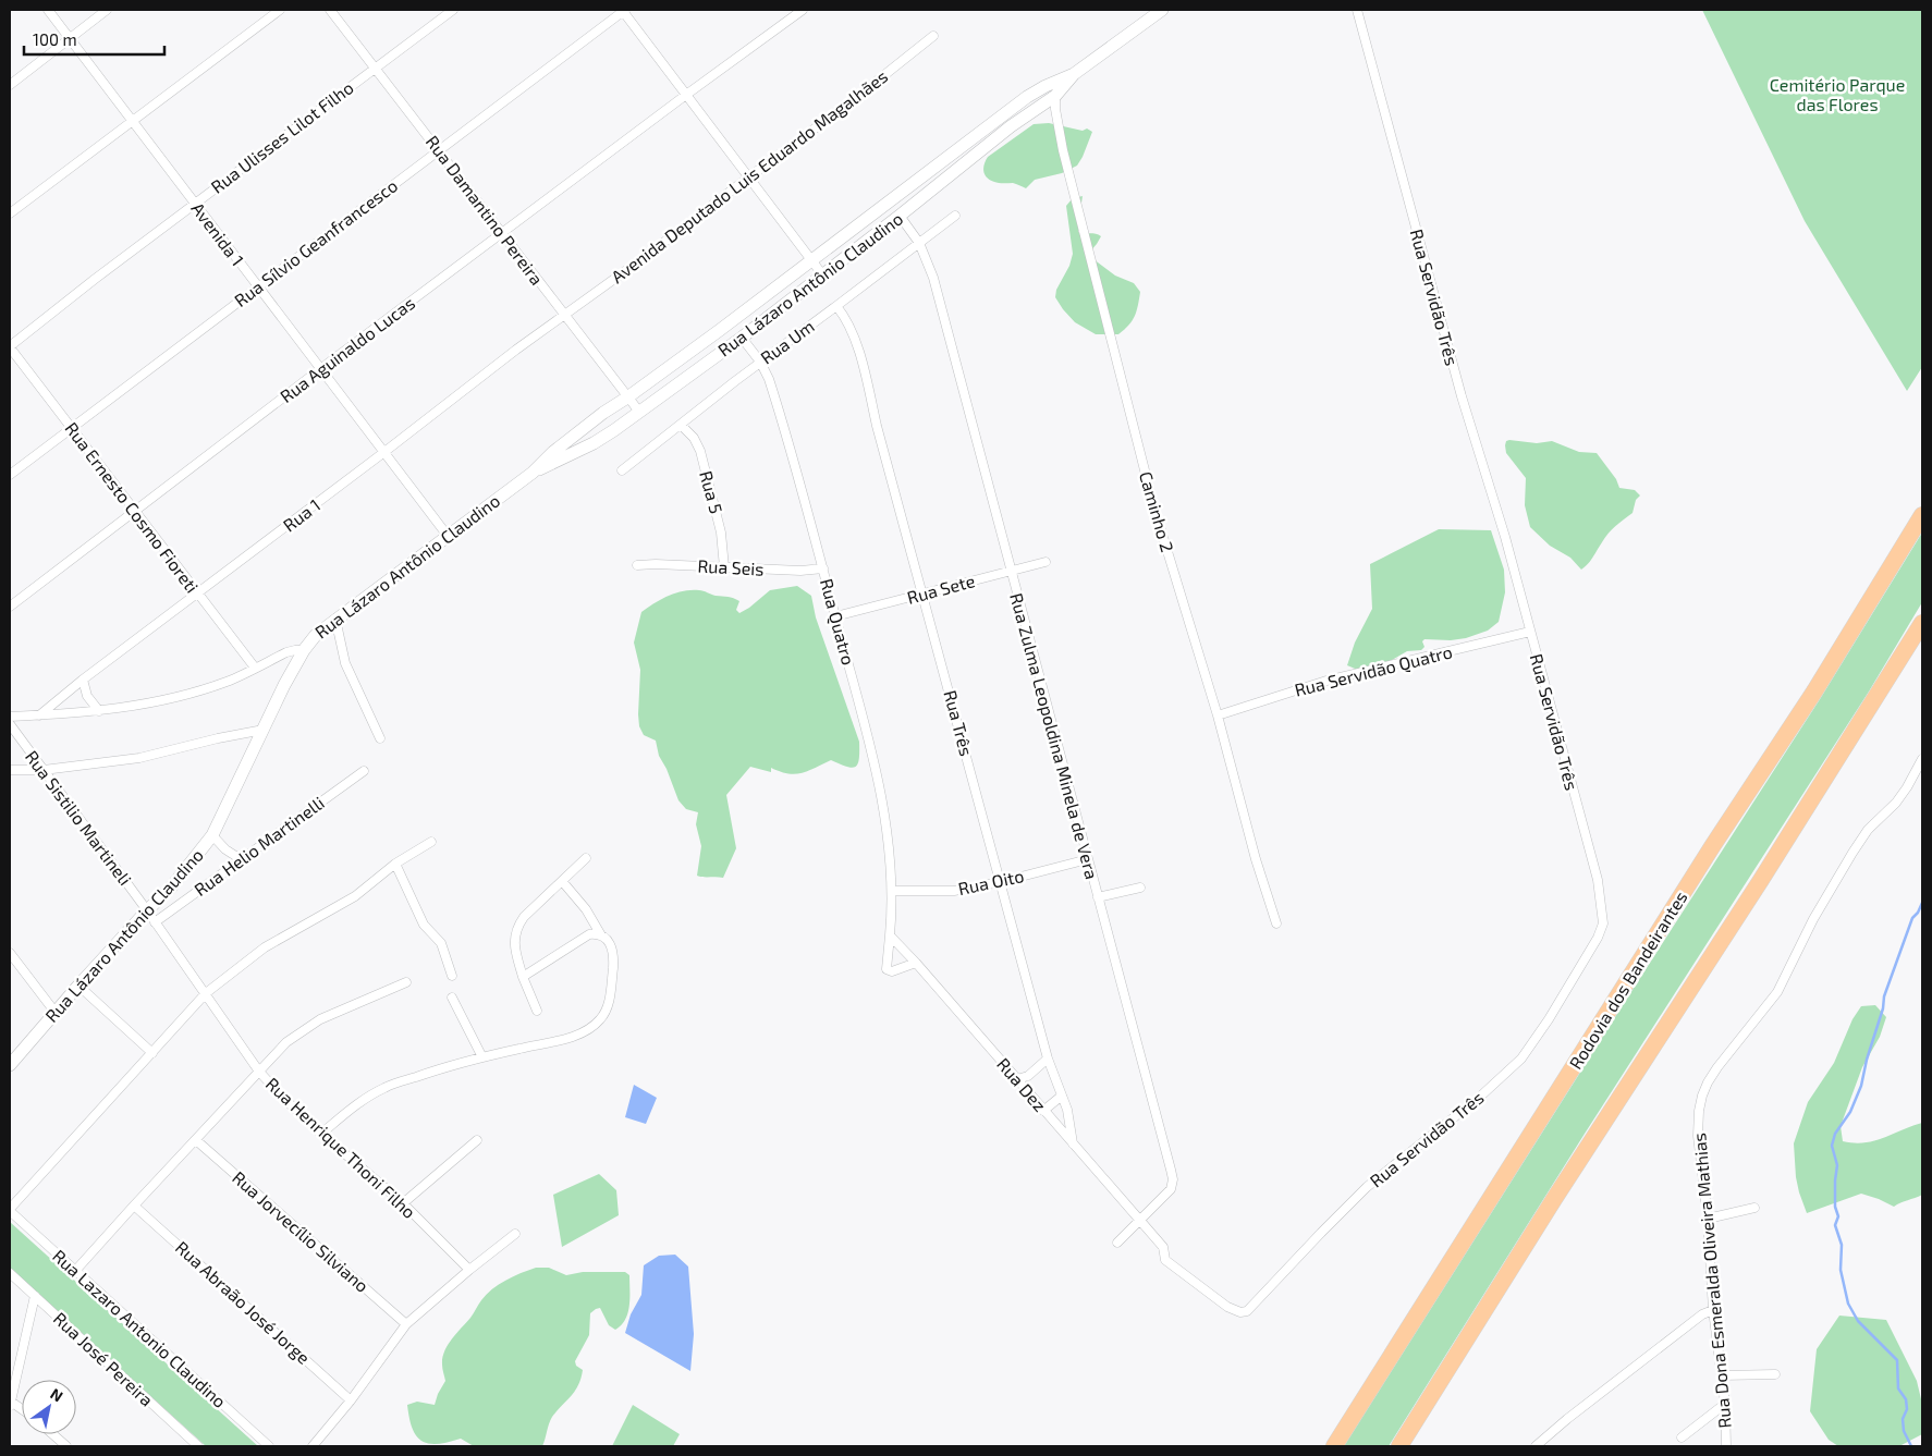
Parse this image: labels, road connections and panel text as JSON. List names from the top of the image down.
{
  "streets": {
    "highway": ["Rodovia dos Bandeirantes"],
    "main road": ["Rua Lázaro Antônio Claudino"],
    "street": [
      "Rua Ulisses Lilot Filho",
      "Avenida Deputado Luis Eduardo Magalhães",
      "Rua Damantino Pereira",
      "Avenida 1",
      "Rua Sílvio Geanfrancesco",
      "Rua Servidão Três",
      "Rua Um",
      "Rua Aguinaldo Lucas",
      "Rua 5",
      "Rua Ernesto Cosmo Fioreti",
      "Caminho 2",
      "Rua 1",
      "Rua Seis",
      "Rua Sete",
      "Rua Quatro",
      "Rua Servidão Quatro",
      "Rua Três",
      "Rua Zulma Leopoldina Minela de Vera",
      "Rua Sistilio Martineli",
      "Rua Helio Martinelli",
      "Rua Oito",
      "Rua Dez",
      "Rua Henrique Thoni Filho",
      "Rua Jorvecílio Silviano",
      "Rua Dona Esmeralda Oliveira Mathias",
      "Rua Abraão José Jorge",
      "Rua Lazaro Antonio Claudino",
      "Rua José Pereira"
    ]
  },
  "crossings": [
    ["Rua Ulisses Lilot Filho", "Rua Damantino Pereira"],
    ["Rua Ulisses Lilot Filho", "Avenida 1"],
    ["Rua Ulisses Lilot Filho", "Rua Ernesto Cosmo Fioreti"],
    ["Avenida Deputado Luis Eduardo Magalhães", "Rua Damantino Pereira"],
    ["Avenida Deputado Luis Eduardo Magalhães", "Rua 1"],
    ["Rua Damantino Pereira", "Rua Sílvio Geanfrancesco"],
    ["Rua Damantino Pereira", "Rua Lázaro Antônio Claudino"],
    ["Rua Damantino Pereira", "Rua Aguinaldo Lucas"],
    ["Rua Damantino Pereira", "Rua 1"],
    ["Avenida 1", "Rua Sílvio Geanfrancesco"],
    ["Avenida 1", "Rua Lázaro Antônio Claudino"],
    ["Avenida 1", "Rua Aguinaldo Lucas"],
    ["Avenida 1", "Rua 1"],
    ["Rua Sílvio Geanfrancesco", "Rua Ernesto Cosmo Fioreti"],
    ["Rua Lázaro Antônio Claudino", "Caminho 2"],
    ["Rua Lázaro Antônio Claudino", "Rua Quatro"],
    ["Rua Lázaro Antônio Claudino", "Rua Zulma Leopoldina Minela de Vera"],
    ["Rua Lázaro Antônio Claudino", "Rua Sistilio Martineli"],
    ["Rua Lázaro Antônio Claudino", "Rua Henrique Thoni Filho"],
    ["Rua Servidão Três", "Rua Servidão Quatro"],
    ["Rua Servidão Três", "Rua Dez"],
    ["Rua Um", "Rua 5"],
    ["Rua Um", "Rua Quatro"],
    ["Rua Um", "Rua Três"],
    ["Rua Um", "Rua Zulma Leopoldina Minela de Vera"],
    ["Rua Aguinaldo Lucas", "Rua Ernesto Cosmo Fioreti"],
    ["Rua 5", "Rua Seis"],
    ["Rua Ernesto Cosmo Fioreti", "Rua 1"],
    ["Caminho 2", "Rua Servidão Quatro"],
    ["Rua Seis", "Rua Quatro"],
    ["Rua Sete", "Rua Quatro"],
    ["Rua Sete", "Rua Três"],
    ["Rua Sete", "Rua Zulma Leopoldina Minela de Vera"],
    ["Rua Quatro", "Rua Oito"],
    ["Rua Quatro", "Rua Dez"],
    ["Rua Três", "Rua Oito"],
    ["Rua Três", "Rua Dez"],
    ["Rua Zulma Leopoldina Minela de Vera", "Rua Oito"],
    ["Rua Zulma Leopoldina Minela de Vera", "Rua Dez"],
    ["Rua Sistilio Martineli", "Rua Henrique Thoni Filho"],
    ["Rua Helio Martinelli", "Rua Henrique Thoni Filho"]
  ],
  "parks": ["Cemitério Parque das Flores"],
  "scale_bar": "100 m",
  "north": "top right"
}
